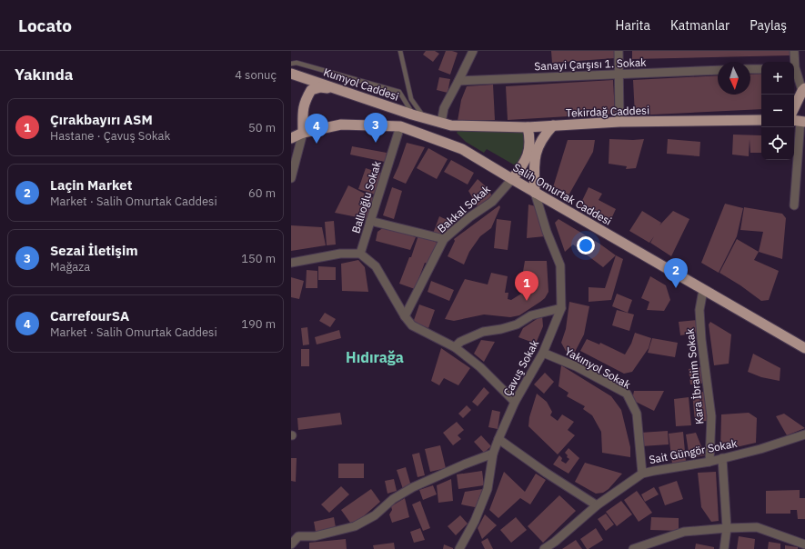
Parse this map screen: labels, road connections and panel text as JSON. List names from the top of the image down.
{
  "streets": {
    "main road": ["Kumyol Caddesi", "Tekirdağ Caddesi", "Salih Omurtak Caddesi"],
    "street": [
      "Sanayi Çarşısı 1. Sokak",
      "Ballıoğlu Sokak",
      "Bakkal Sokak",
      "Çavuş Sokak",
      "Yakınyol Sokak",
      "Kara İbrahim Sokak",
      "Sait Güngör Sokak"
    ]
  },
  "crossings": [
    ["Kumyol Caddesi", "Tekirdağ Caddesi"],
    ["Salih Omurtak Caddesi", "Ballıoğlu Sokak"],
    ["Salih Omurtak Caddesi", "Bakkal Sokak"],
    ["Salih Omurtak Caddesi", "Çavuş Sokak"],
    ["Salih Omurtak Caddesi", "Kara İbrahim Sokak"],
    ["Çavuş Sokak", "Yakınyol Sokak"],
    ["Yakınyol Sokak", "Sait Güngör Sokak"],
    ["Kara İbrahim Sokak", "Sait Güngör Sokak"]
  ],
  "districts": ["Hıdırağa"],
  "north": "bottom",
  "page": {
    "header": "Locato",
    "nav": ["Harita", "Katmanlar", "Paylaş"],
    "heading": ["Yakında", "4 sonuç"],
    "map_buttons": ["+", "−"],
    "list": [
      {
        "mark": "1",
        "name": "Çırakbayırı ASM",
        "note": "Hastane · Çavuş Sokak",
        "value": "50 m"
      },
      {
        "mark": "2",
        "name": "Laçin Market",
        "note": "Market · Salih Omurtak Caddesi",
        "value": "60 m"
      },
      {
        "mark": "3",
        "name": "Sezai İletişim",
        "note": "Mağaza",
        "value": "150 m"
      },
      {
        "mark": "4",
        "name": "CarrefourSA",
        "note": "Market · Salih Omurtak Caddesi",
        "value": "190 m"
      }
    ],
    "pins": [
      "3",
      "4",
      "2",
      "1"
    ]
  }
}
